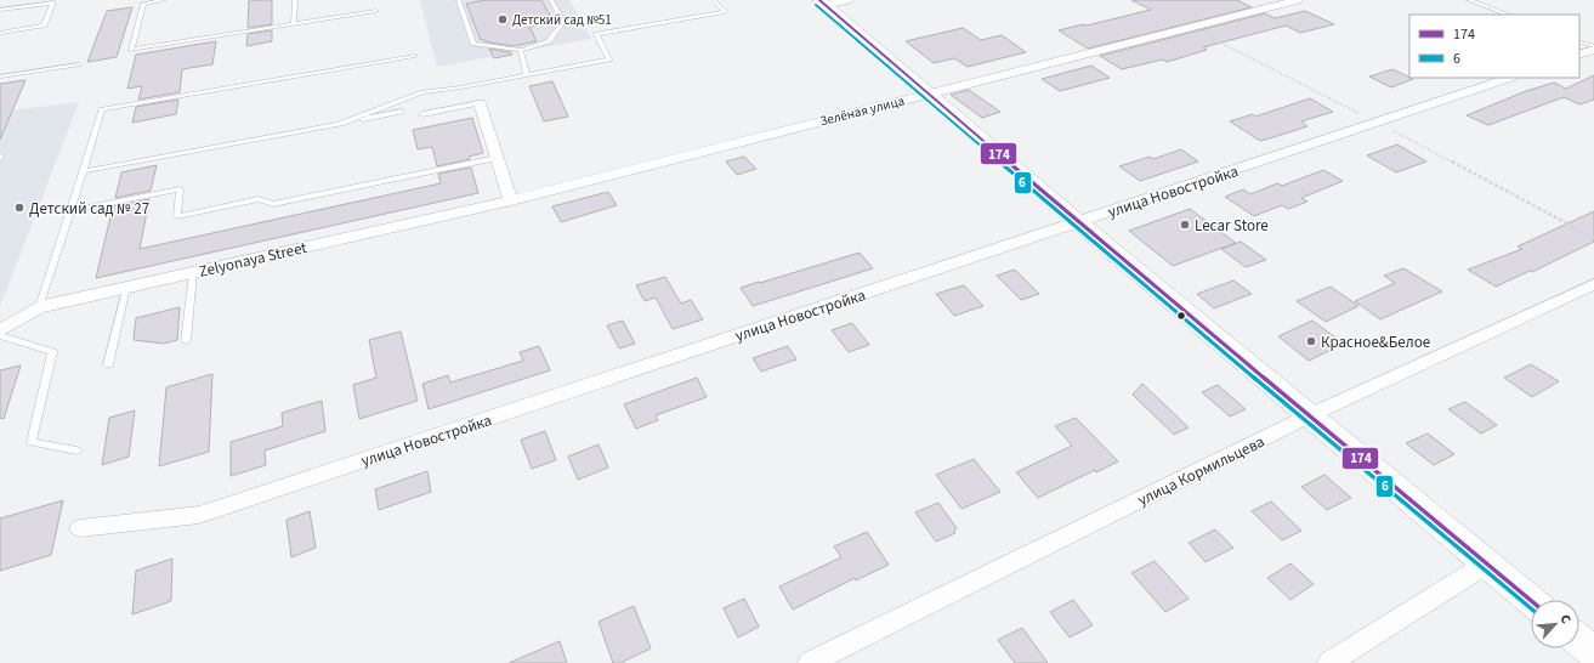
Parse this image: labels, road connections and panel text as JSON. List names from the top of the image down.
{
  "streets": {
    "street": [
      "Зелёная улица",
      "улица Новостройка",
      "Zelyonaya Street",
      "улица Кормильцева"
    ]
  },
  "crossings": [
    ["Зелёная улица", "Zelyonaya Street"]
  ],
  "places": [
    "Детский сад №51",
    "Детский сад № 27",
    "Lecar Store",
    "Красное&Белое"
  ],
  "lines": ["transit line 174", "transit line 6"],
  "legend": ["174", "6"],
  "north": "top right"
}
